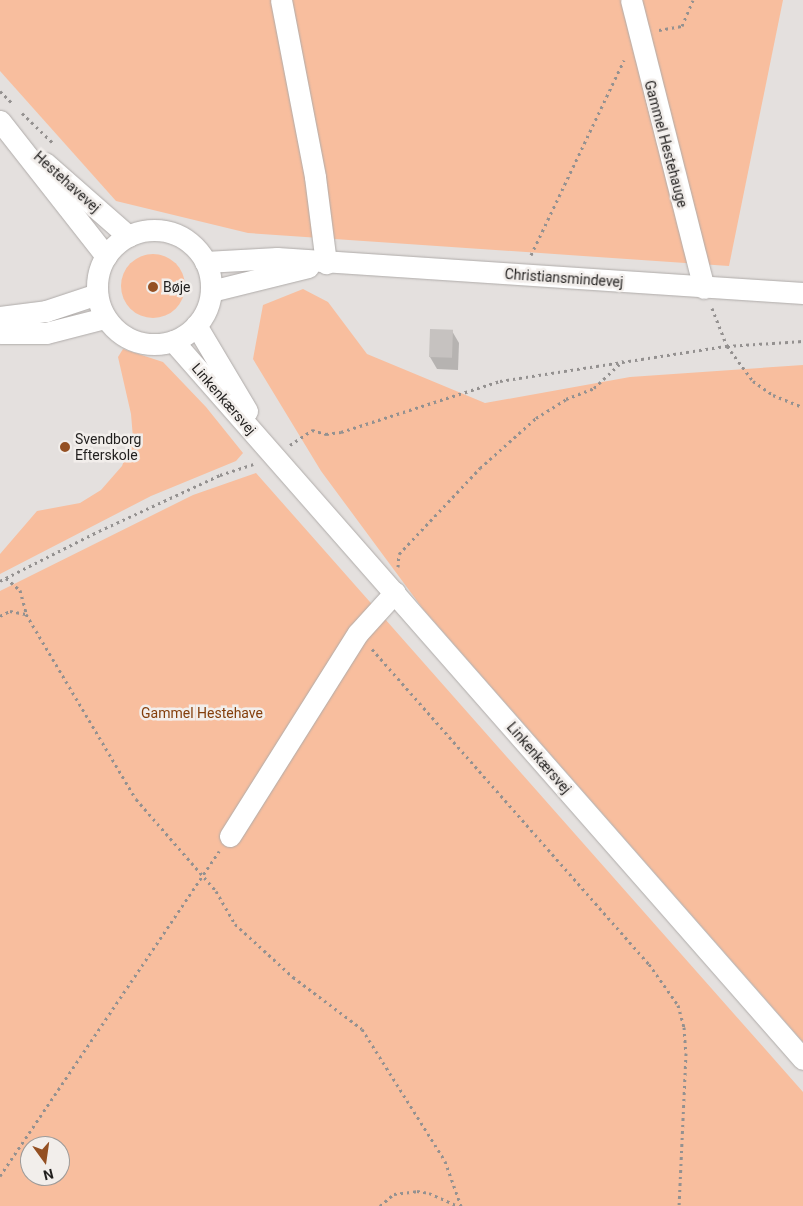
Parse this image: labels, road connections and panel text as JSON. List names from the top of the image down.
{
  "streets": {
    "street": [
      "Gammel Hestehauge",
      "Hestehavevej",
      "Christiansmindevej",
      "Linkenkærsvej"
    ]
  },
  "crossings": [
    ["Gammel Hestehauge", "Christiansmindevej"],
    ["Hestehavevej", "Christiansmindevej"],
    ["Hestehavevej", "Linkenkærsvej"],
    ["Christiansmindevej", "Linkenkærsvej"]
  ],
  "parks": ["Gammel Hestehave"],
  "places": ["Bøje", "Svendborg Efterskole"],
  "north": "bottom"
}
